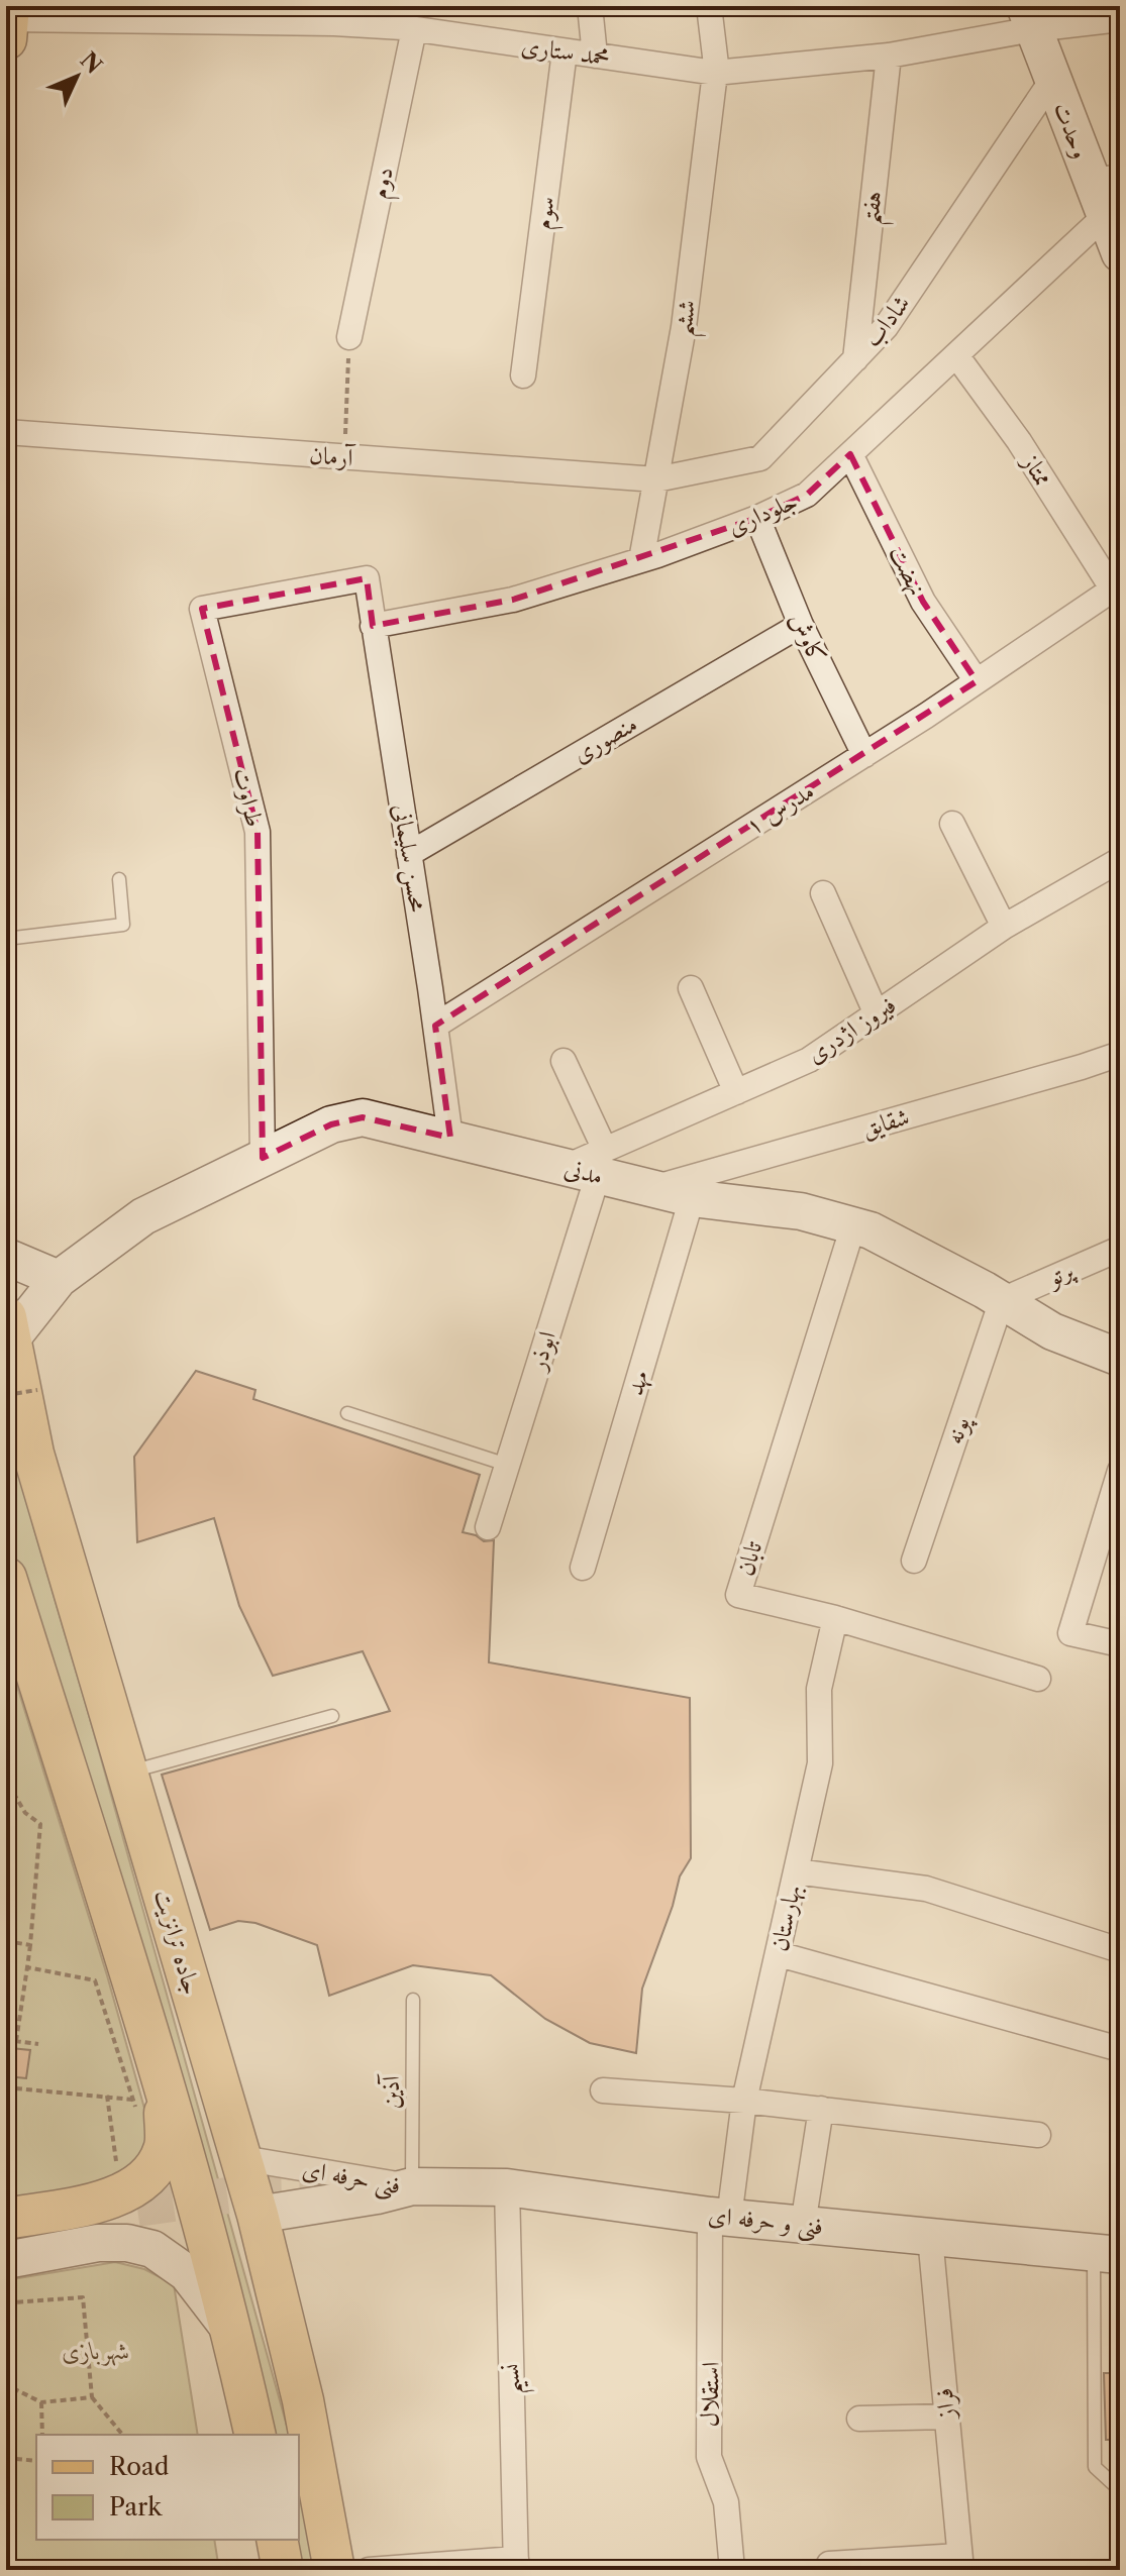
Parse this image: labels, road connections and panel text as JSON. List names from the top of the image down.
{
  "streets": {
    "main road": ["جاده ترانزیت"],
    "street": [
      "محمد ستاری",
      "وحدت",
      "دوم",
      "هفتم",
      "سوم",
      "ششم",
      "شاداب",
      "آرمان",
      "ممتاز",
      "جلوداری",
      "نهضت",
      "کاوش",
      "منصوری",
      "طراوت",
      "مدرس ۱",
      "محسن سلیمانی",
      "فیروز اژدری",
      "شقایق",
      "مدنی",
      "پرتو",
      "ابوذر",
      "مهد",
      "پونه",
      "تابان",
      "بهارستان",
      "فنی حرفه ای",
      "فنی و حرفه ای",
      "نسيم",
      "استقلال",
      "فراز"
    ],
    "lane": ["آذین"]
  },
  "crossings": [
    ["محمد ستاری", "وحدت"],
    ["محمد ستاری", "دوم"],
    ["محمد ستاری", "هفتم"],
    ["محمد ستاری", "سوم"],
    ["محمد ستاری", "ششم"],
    ["وحدت", "شاداب"],
    ["وحدت", "جلوداری"],
    ["هفتم", "شاداب"],
    ["ششم", "شاداب"],
    ["ششم", "آرمان"],
    ["ششم", "جلوداری"],
    ["شاداب", "آرمان"],
    ["ممتاز", "جلوداری"],
    ["ممتاز", "مدرس ۱"],
    ["جلوداری", "نهضت"],
    ["جلوداری", "کاوش"],
    ["جلوداری", "محسن سلیمانی"],
    ["نهضت", "مدرس ۱"],
    ["کاوش", "منصوری"],
    ["کاوش", "مدرس ۱"],
    ["منصوری", "محسن سلیمانی"],
    ["طراوت", "محسن سلیمانی"],
    ["طراوت", "مدنی"],
    ["مدرس ۱", "محسن سلیمانی"],
    ["محسن سلیمانی", "مدنی"],
    ["فیروز اژدری", "مدنی"],
    ["فیروز اژدری", "ابوذر"],
    ["شقایق", "مدنی"],
    ["مدنی", "پرتو"],
    ["مدنی", "ابوذر"],
    ["مدنی", "مهد"],
    ["مدنی", "پونه"],
    ["مدنی", "تابان"],
    ["مدنی", "جاده ترانزیت"],
    ["پرتو", "پونه"],
    ["تابان", "بهارستان"],
    ["بهارستان", "فنی و حرفه ای"],
    ["بهارستان", "استقلال"],
    ["جاده ترانزیت", "فنی حرفه ای"],
    ["آذین", "فنی حرفه ای"],
    ["آذین", "فنی و حرفه ای"],
    ["فنی حرفه ای", "فنی و حرفه ای"],
    ["فنی و حرفه ای", "نسيم"],
    ["فنی و حرفه ای", "استقلال"],
    ["فنی و حرفه ای", "فراز"]
  ],
  "parks": ["شهربازی"],
  "legend": ["Road", "Park"],
  "north": "top right"
}
